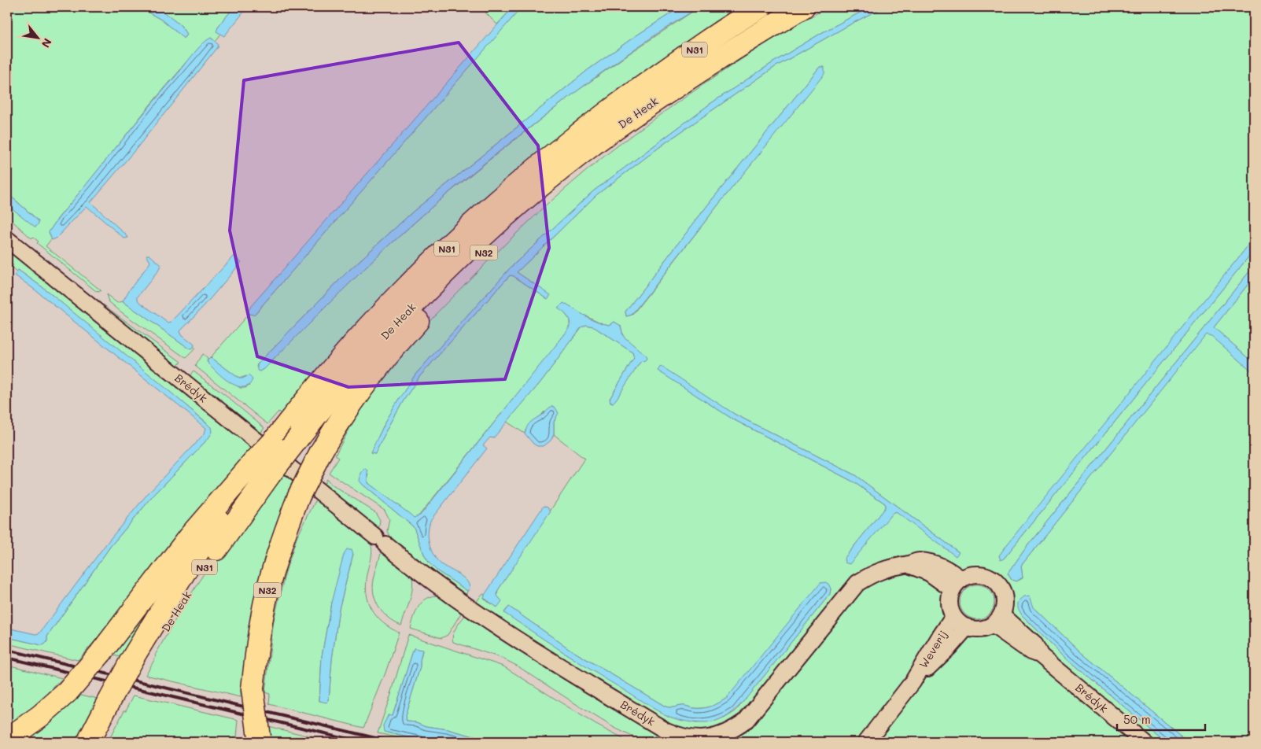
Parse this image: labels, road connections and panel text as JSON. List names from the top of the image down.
{
  "streets": {
    "highway": ["N31", "De Heak", "N32"],
    "street": ["Brédyk", "Weverij"]
  },
  "crossings": [
    ["N31", "De Heak"],
    ["De Heak", "N32"],
    ["Brédyk", "Weverij"]
  ],
  "scale_bar": "50 m",
  "north": "bottom right"
}
